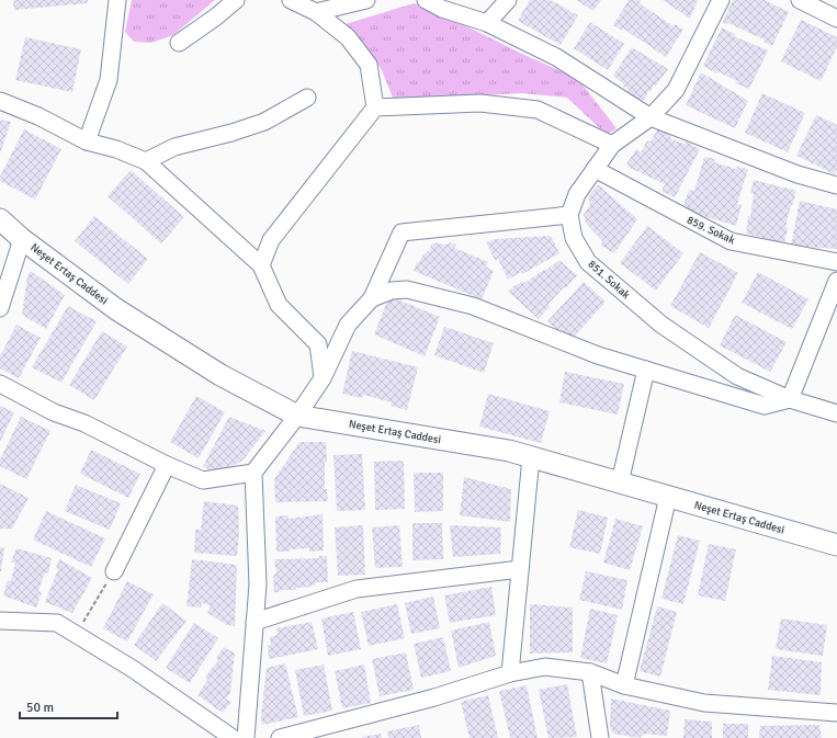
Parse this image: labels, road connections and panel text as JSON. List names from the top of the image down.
{
  "streets": {
    "main road": ["Neşet Ertaş Caddesi"],
    "street": ["859. Sokak", "851. Sokak"]
  },
  "scale_bar": "50 m"
}
